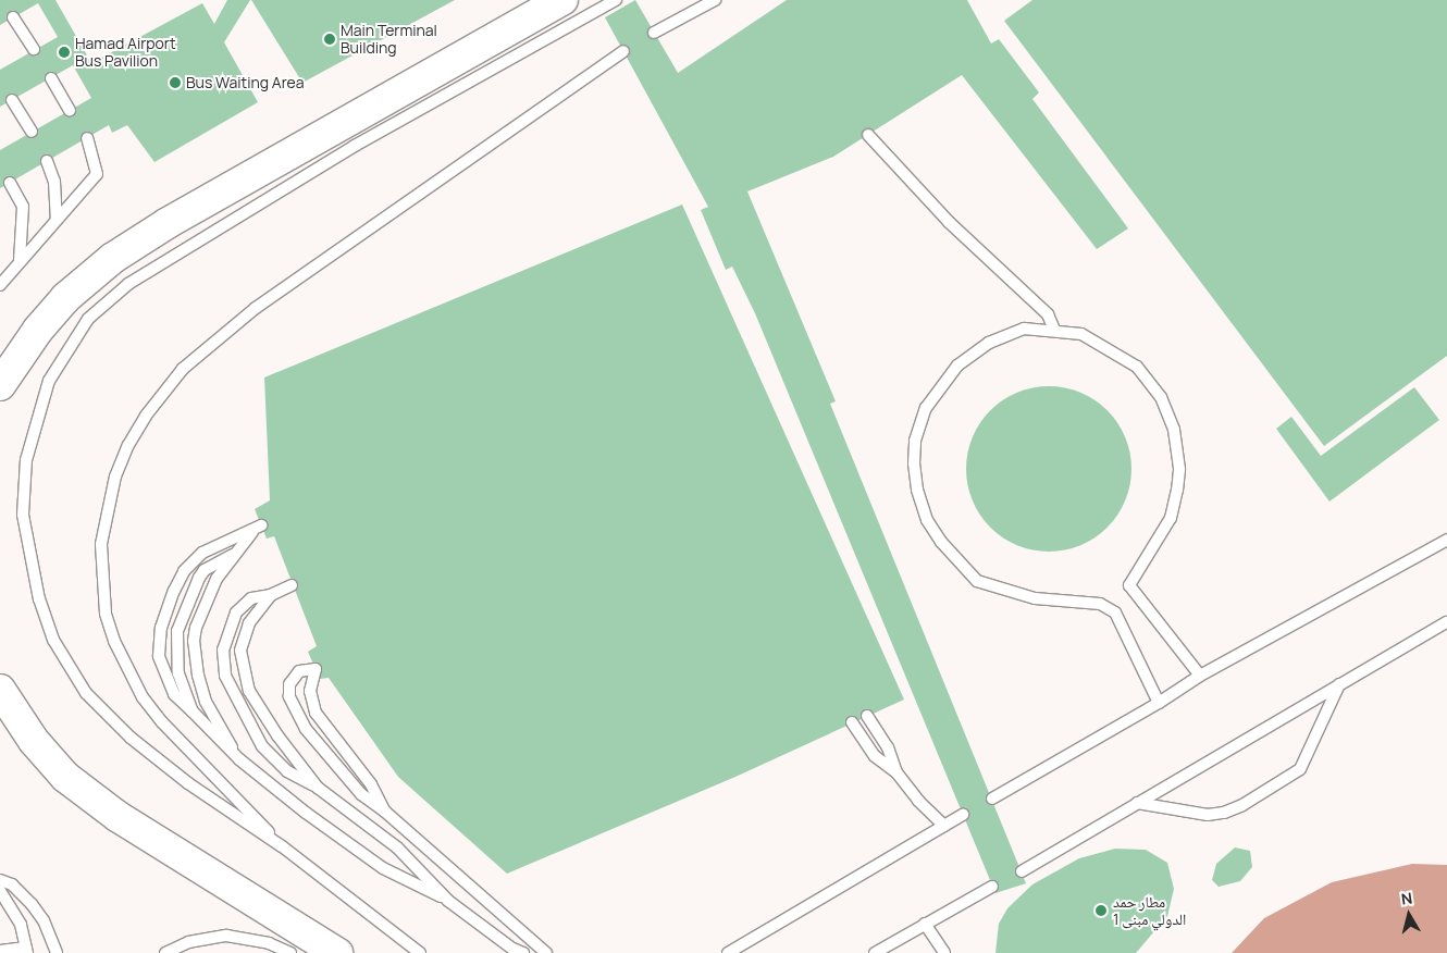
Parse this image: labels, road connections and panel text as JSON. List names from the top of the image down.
{
  "places": [
    "Main Terminal Building",
    "Hamad Airport Bus Pavilion",
    "Bus Waiting Area",
    "مطار حمد الدولي مبنى 1"
  ],
  "north": "top"
}
